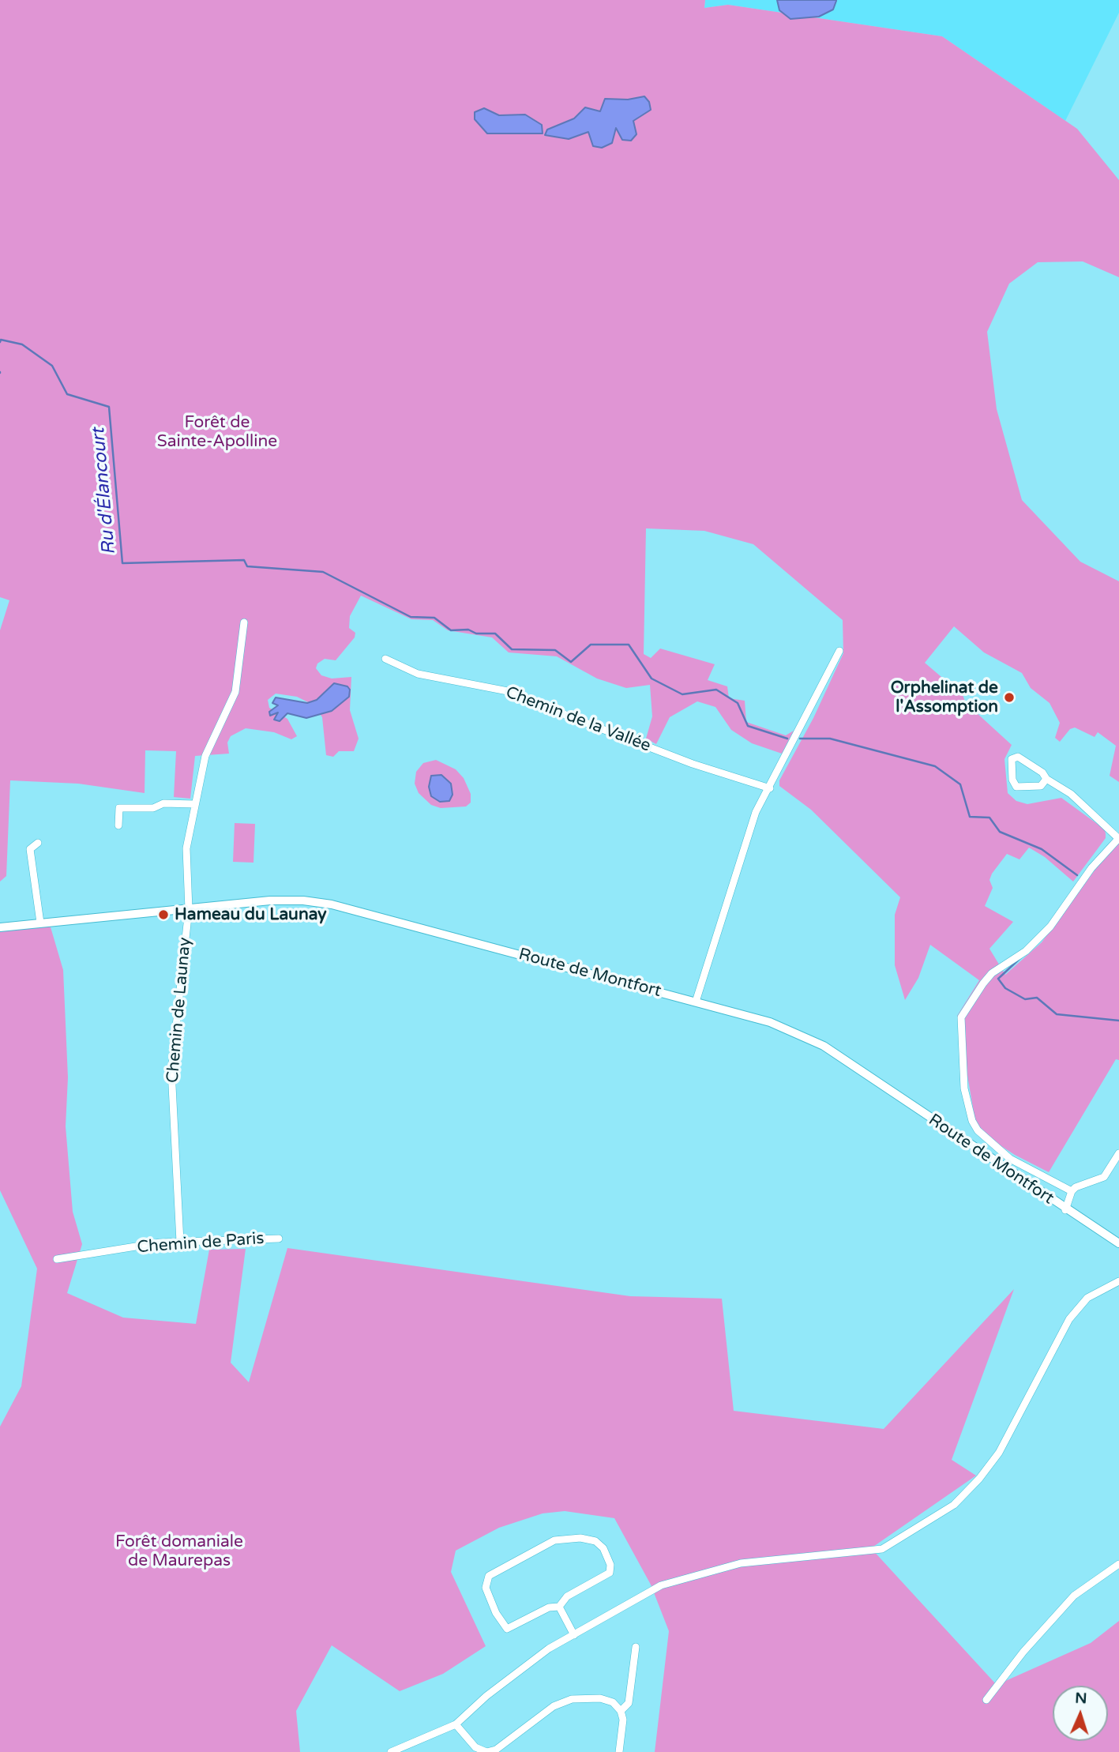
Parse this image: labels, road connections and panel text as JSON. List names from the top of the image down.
{
  "streets": {
    "street": [
      "Chemin de la Vallée",
      "Route de Montfort",
      "Chemin de Launay",
      "Chemin de Paris"
    ]
  },
  "crossings": [
    ["Route de Montfort", "Chemin de Launay"],
    ["Chemin de Launay", "Chemin de Paris"]
  ],
  "water": ["Ru d'Élancourt"],
  "parks": ["Forêt de Sainte-Apolline", "Forêt domaniale de Maurepas"],
  "places": ["Orphelinat de l'Assomption", "Hameau du Launay"],
  "north": "top"
}
